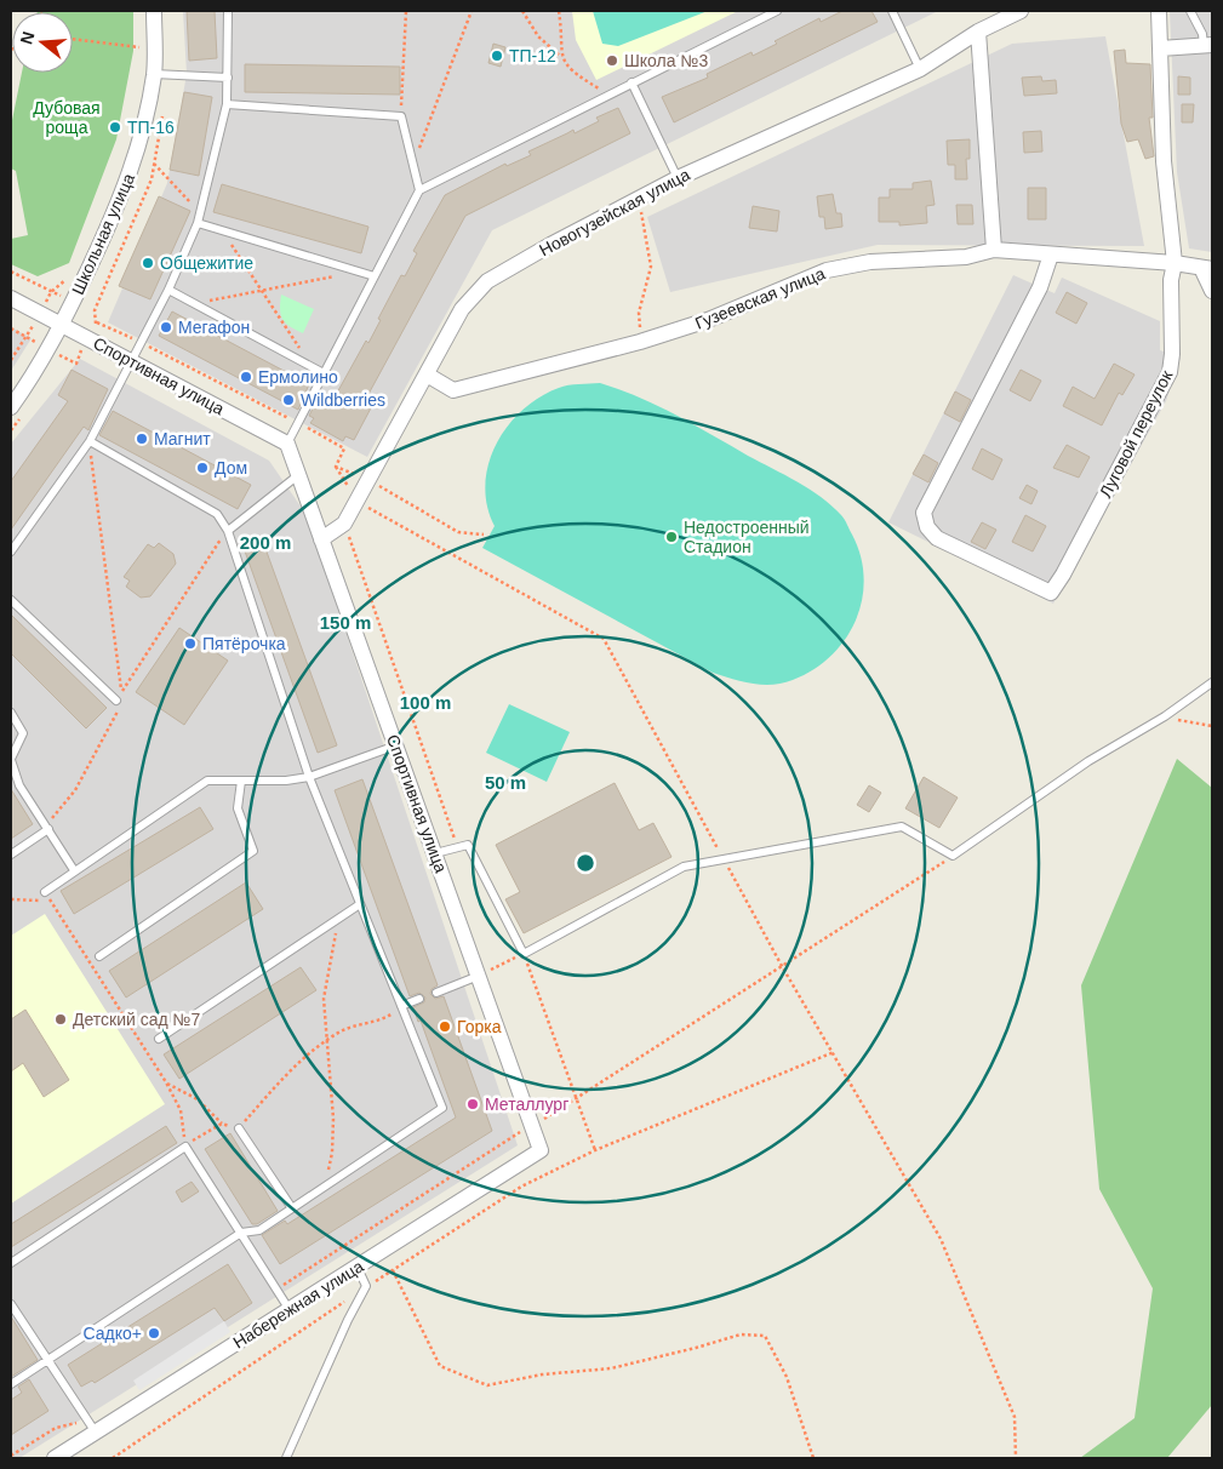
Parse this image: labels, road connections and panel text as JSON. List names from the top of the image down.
{
  "streets": {
    "street": [
      "Новогузейская улица",
      "Школьная улица",
      "Гузеевская улица",
      "Спортивная улица",
      "Луговой переулок",
      "Набережная улица"
    ]
  },
  "crossings": [
    ["Новогузейская улица", "Гузеевская улица"],
    ["Новогузейская улица", "Спортивная улица"],
    ["Школьная улица", "Спортивная улица"],
    ["Гузеевская улица", "Луговой переулок"],
    ["Спортивная улица", "Набережная улица"]
  ],
  "parks": ["Дубовая роща"],
  "places": [
    "ТП-12",
    "Школа №3",
    "ТП-16",
    "Общежитие",
    "Мегафон",
    "Ермолино",
    "Wildberries",
    "Магнит",
    "Дом",
    "Недостроенный Стадион",
    "Пятёрочка",
    "Детский сад №7",
    "Горка",
    "Металлург",
    "Садко+"
  ],
  "north": "left",
  "rings": [
    "200 m",
    "150 m",
    "100 m",
    "50 m"
  ]
}
